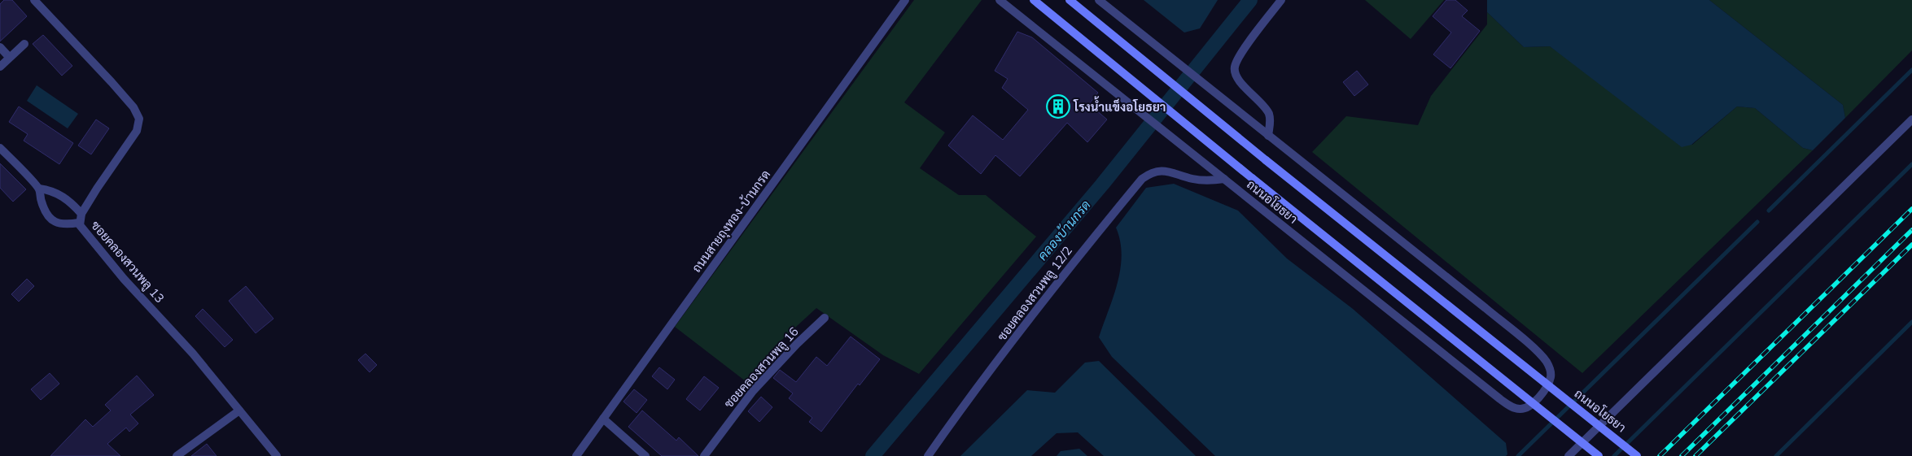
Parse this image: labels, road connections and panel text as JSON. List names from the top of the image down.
{
  "streets": {
    "main road": ["ถนนอโยธยา"],
    "street": [
      "ถนนสายถุงทอง-บ้านกรด",
      "ซอยคลองสวนพลู 13",
      "ซอยคลองสวนพลู 12/2",
      "ซอยคลองสวนพลู 16"
    ]
  },
  "crossings": [
    ["ถนนอโยธยา", "ซอยคลองสวนพลู 12/2"]
  ],
  "water": ["คลองบ้านกรด"],
  "places": {
    "building": ["โรงน้ำแข็งอโยธยา"]
  }
}
